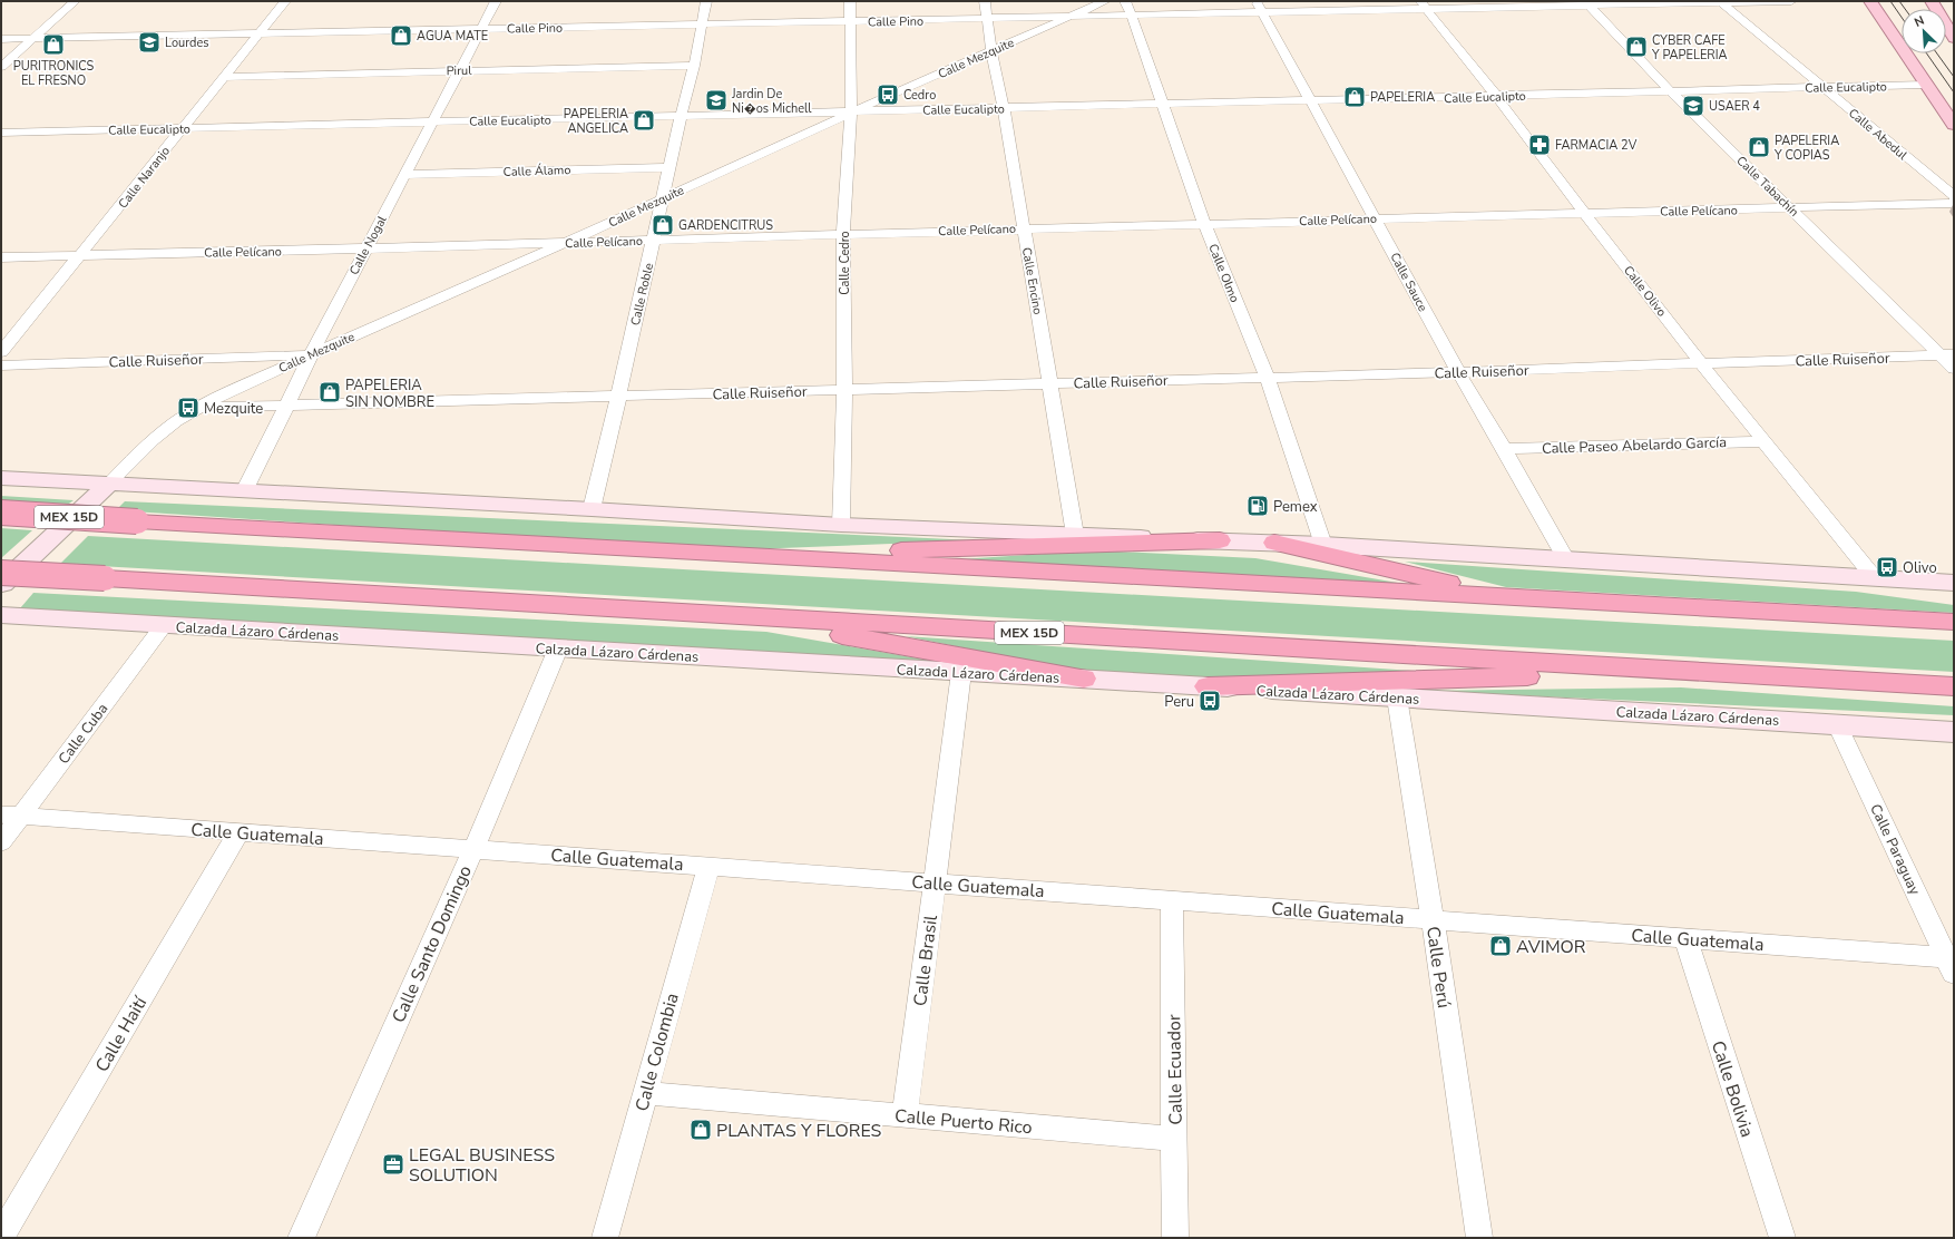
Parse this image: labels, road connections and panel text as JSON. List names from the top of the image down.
{
  "streets": {
    "highway": ["MEX 15D"],
    "main road": ["Calzada Lázaro Cárdenas"],
    "street": [
      "Calle Pino",
      "Calle Mezquite",
      "Pirul",
      "Calle Eucalipto",
      "Calle Abedul",
      "Calle Álamo",
      "Calle Naranjo",
      "Calle Tabachín",
      "Calle Pelícano",
      "Calle Nogal",
      "Calle Cedro",
      "Calle Olmo",
      "Calle Encino",
      "Calle Sauce",
      "Calle Olivo",
      "Calle Roble",
      "Calle Ruiseñor",
      "Calle Paseo Abelardo García",
      "Calle Cuba",
      "Calle Guatemala",
      "Calle Paraguay",
      "Calle Santo Domingo",
      "Calle Brasil",
      "Calle Perú",
      "Calle Haití",
      "Calle Colombia",
      "Calle Ecuador",
      "Calle Bolivia",
      "Calle Puerto Rico"
    ]
  },
  "crossings": [
    ["Calle Pino", "Calle Mezquite"],
    ["Calle Pino", "Calle Abedul"],
    ["Calle Pino", "Calle Naranjo"],
    ["Calle Pino", "Calle Tabachín"],
    ["Calle Pino", "Calle Nogal"],
    ["Calle Pino", "Calle Cedro"],
    ["Calle Pino", "Calle Olmo"],
    ["Calle Pino", "Calle Encino"],
    ["Calle Pino", "Calle Sauce"],
    ["Calle Pino", "Calle Olivo"],
    ["Calle Pino", "Calle Roble"],
    ["Calle Mezquite", "Calle Eucalipto"],
    ["Calle Mezquite", "Calle Pelícano"],
    ["Calle Mezquite", "Calle Nogal"],
    ["Calle Mezquite", "Calle Cedro"],
    ["Calle Mezquite", "Calle Encino"],
    ["Calle Mezquite", "Calle Roble"],
    ["Calle Mezquite", "Calle Ruiseñor"],
    ["Pirul", "Calle Naranjo"],
    ["Pirul", "Calle Nogal"],
    ["Pirul", "Calle Roble"],
    ["Calle Eucalipto", "Calle Abedul"],
    ["Calle Eucalipto", "Calle Naranjo"],
    ["Calle Eucalipto", "Calle Tabachín"],
    ["Calle Eucalipto", "Calle Nogal"],
    ["Calle Eucalipto", "Calle Cedro"],
    ["Calle Eucalipto", "Calle Olmo"],
    ["Calle Eucalipto", "Calle Encino"],
    ["Calle Eucalipto", "Calle Sauce"],
    ["Calle Eucalipto", "Calle Olivo"],
    ["Calle Eucalipto", "Calle Roble"],
    ["Calle Álamo", "Calle Nogal"],
    ["Calle Álamo", "Calle Roble"],
    ["Calle Naranjo", "Calle Pelícano"],
    ["Calle Tabachín", "Calle Pelícano"],
    ["Calle Tabachín", "Calle Ruiseñor"],
    ["Calle Pelícano", "Calle Nogal"],
    ["Calle Pelícano", "Calle Cedro"],
    ["Calle Pelícano", "Calle Olmo"],
    ["Calle Pelícano", "Calle Encino"],
    ["Calle Pelícano", "Calle Sauce"],
    ["Calle Pelícano", "Calle Olivo"],
    ["Calle Pelícano", "Calle Roble"],
    ["Calle Nogal", "Calle Ruiseñor"],
    ["Calle Cedro", "Calle Ruiseñor"],
    ["Calle Olmo", "Calle Ruiseñor"],
    ["Calle Encino", "Calle Ruiseñor"],
    ["Calle Sauce", "Calle Ruiseñor"],
    ["Calle Sauce", "Calle Paseo Abelardo García"],
    ["Calle Olivo", "Calle Ruiseñor"],
    ["Calle Olivo", "Calle Paseo Abelardo García"],
    ["Calle Roble", "Calle Ruiseñor"],
    ["Calzada Lázaro Cárdenas", "Calle Cuba"],
    ["Calzada Lázaro Cárdenas", "Calle Paraguay"],
    ["Calzada Lázaro Cárdenas", "Calle Santo Domingo"],
    ["Calzada Lázaro Cárdenas", "Calle Brasil"],
    ["Calzada Lázaro Cárdenas", "Calle Perú"],
    ["Calle Cuba", "Calle Guatemala"],
    ["Calle Guatemala", "Calle Paraguay"],
    ["Calle Guatemala", "Calle Santo Domingo"],
    ["Calle Guatemala", "Calle Brasil"],
    ["Calle Guatemala", "Calle Perú"],
    ["Calle Guatemala", "Calle Haití"],
    ["Calle Guatemala", "Calle Colombia"],
    ["Calle Guatemala", "Calle Ecuador"],
    ["Calle Guatemala", "Calle Bolivia"],
    ["Calle Brasil", "Calle Puerto Rico"],
    ["Calle Colombia", "Calle Puerto Rico"],
    ["Calle Ecuador", "Calle Puerto Rico"]
  ],
  "places": {
    "shop": [
      "AGUA MATE",
      "PURITRONICS EL FRESNO",
      "CYBER CAFE Y PAPELERIA",
      "PAPELERIA",
      "PAPELERIA ANGELICA",
      "PAPELERIA Y COPIAS",
      "GARDENCITRUS",
      "PAPELERIA SIN NOMBRE",
      "AVIMOR",
      "PLANTAS Y FLORES"
    ],
    "school or university": ["Lourdes", "Jardin De Ni�os Michell", "USAER 4"],
    "bus stop": [
      "Cedro",
      "Mezquite",
      "Olivo",
      "Peru"
    ],
    "pharmacy": ["FARMACIA 2V"],
    "fuel station": ["Pemex"],
    "office": ["LEGAL BUSINESS SOLUTION"]
  },
  "north": "top left"
}
